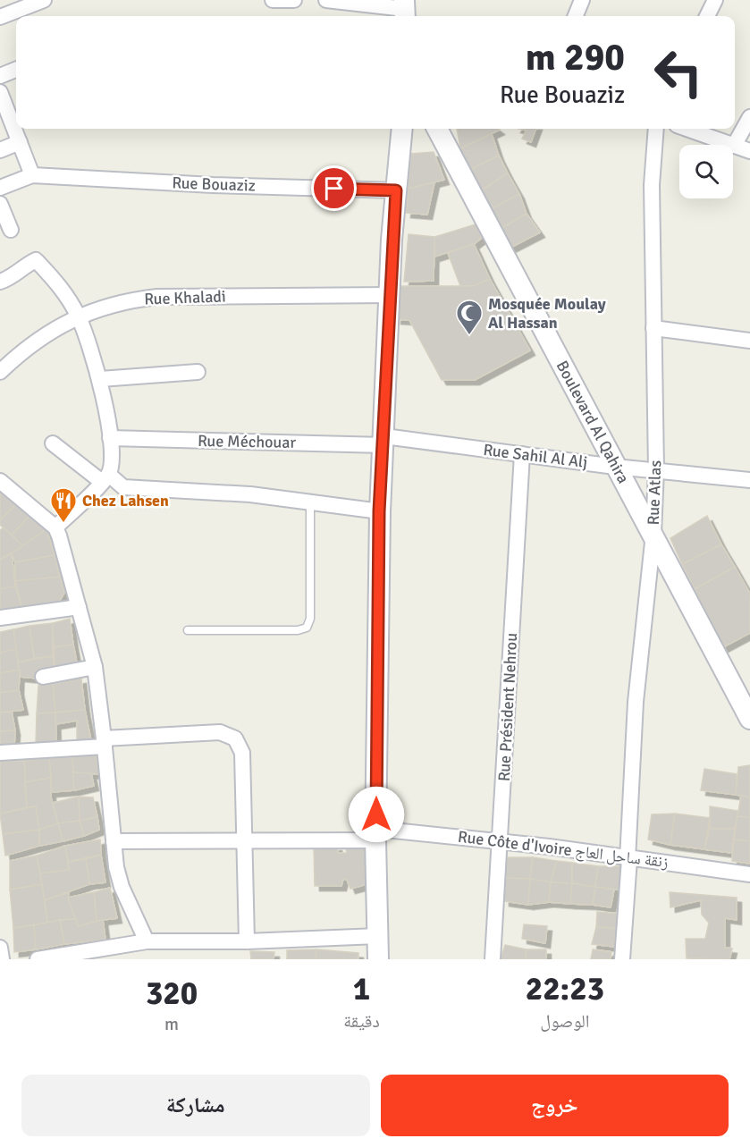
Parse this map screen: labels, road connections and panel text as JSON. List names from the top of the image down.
{
  "streets": {
    "main road": ["Boulevard Al Qahira"],
    "street": [
      "Rue Bouaziz",
      "Rue Khaladi",
      "Rue Méchouar",
      "Rue Sahil Al Alj",
      "Rue Atlas",
      "Rue Président Nehrou",
      "Rue Côte d'Ivoire زنقة ساحل العاج"
    ]
  },
  "crossings": [
    ["Boulevard Al Qahira", "Rue Sahil Al Alj"],
    ["Boulevard Al Qahira", "Rue Atlas"],
    ["Rue Méchouar", "Rue Sahil Al Alj"],
    ["Rue Sahil Al Alj", "Rue Atlas"],
    ["Rue Sahil Al Alj", "Rue Président Nehrou"],
    ["Rue Atlas", "Rue Côte d'Ivoire زنقة ساحل العاج"],
    ["Rue Président Nehrou", "Rue Côte d'Ivoire زنقة ساحل العاج"]
  ],
  "places": {
    "mosque": ["Mosquée Moulay Al Hassan"],
    "restaurant": ["Chez Lahsen"]
  },
  "page": {
    "turn": ["290 m", "Rue Bouaziz"],
    "eta": [
      "22:23",
      "الوصول",
      "1",
      "دقيقة",
      "320",
      "m"
    ],
    "buttons": ["خروج", "مشاركة"]
  }
}
